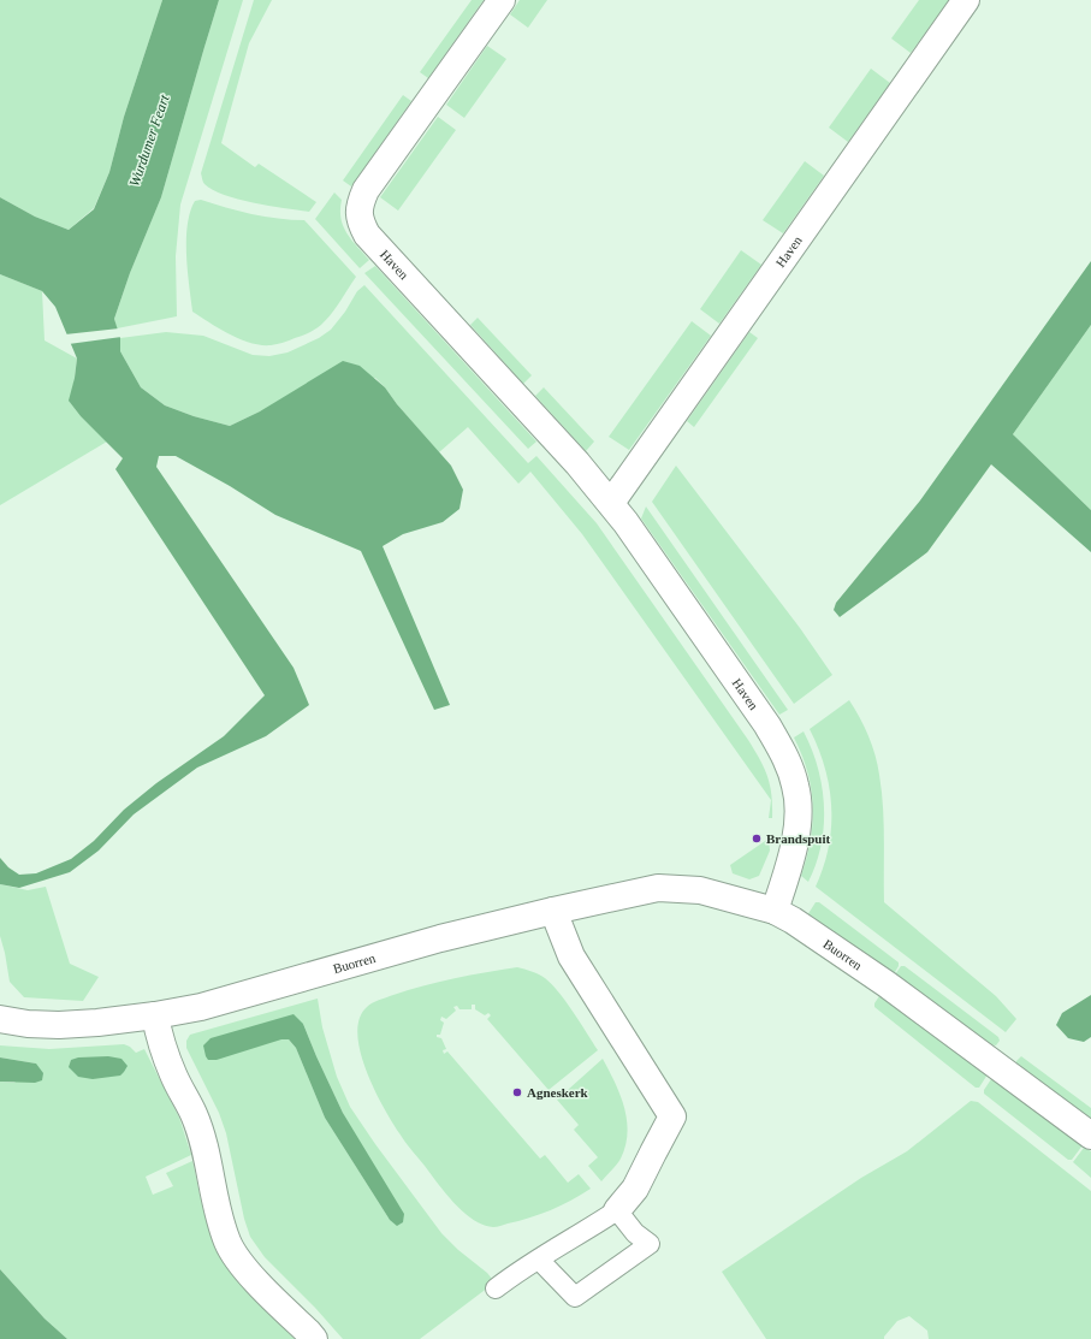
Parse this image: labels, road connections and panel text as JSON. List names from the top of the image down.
{
  "streets": {
    "street": ["Haven", "Buorren"]
  },
  "crossings": [
    ["Haven", "Buorren"]
  ],
  "water": ["Wurdumer Feart"],
  "places": ["Brandspuit", "Agneskerk"]
}
